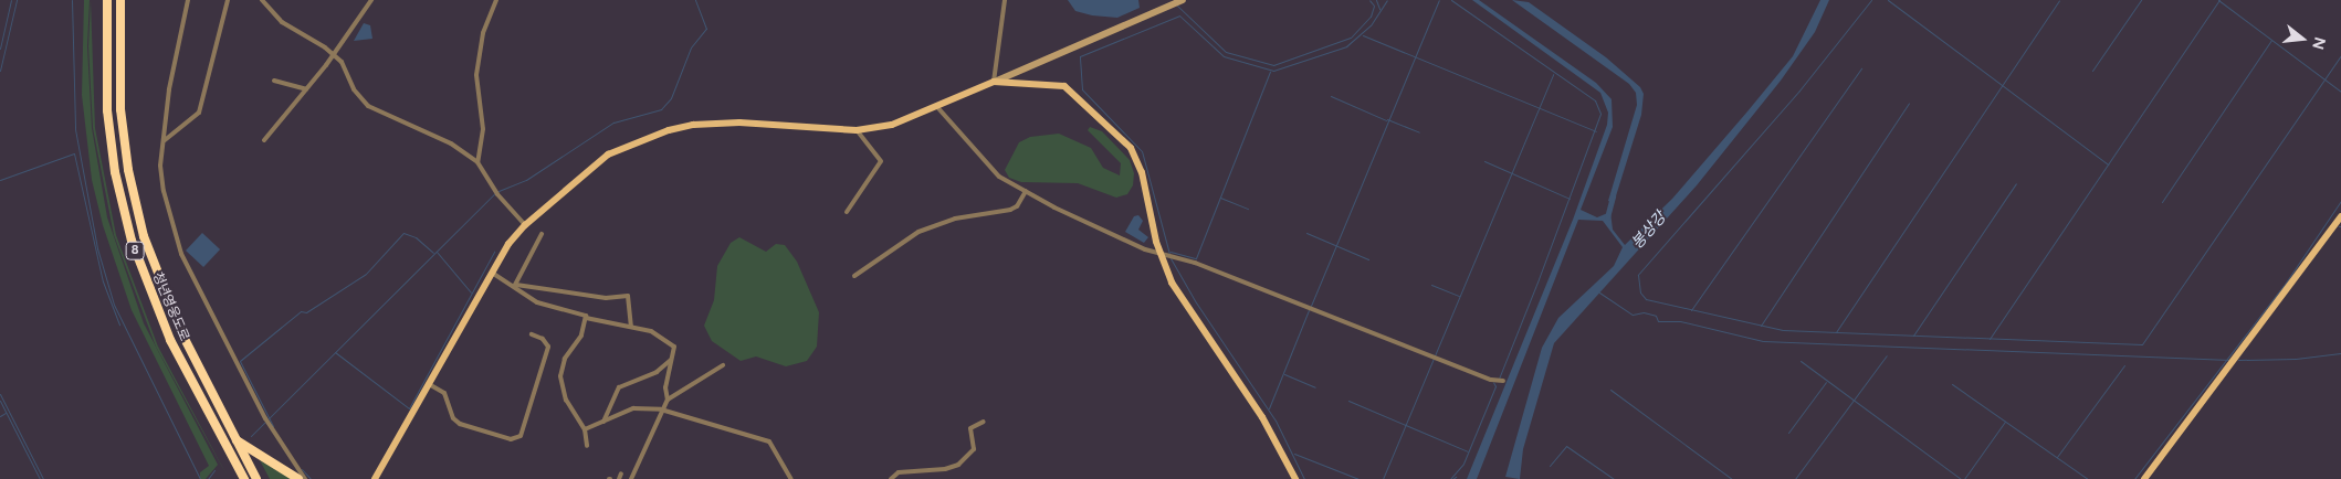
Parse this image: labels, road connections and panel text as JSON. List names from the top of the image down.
{
  "streets": {
    "highway": ["8", "청년영웅도로"]
  },
  "water": ["봉상강"],
  "north": "right"
}
